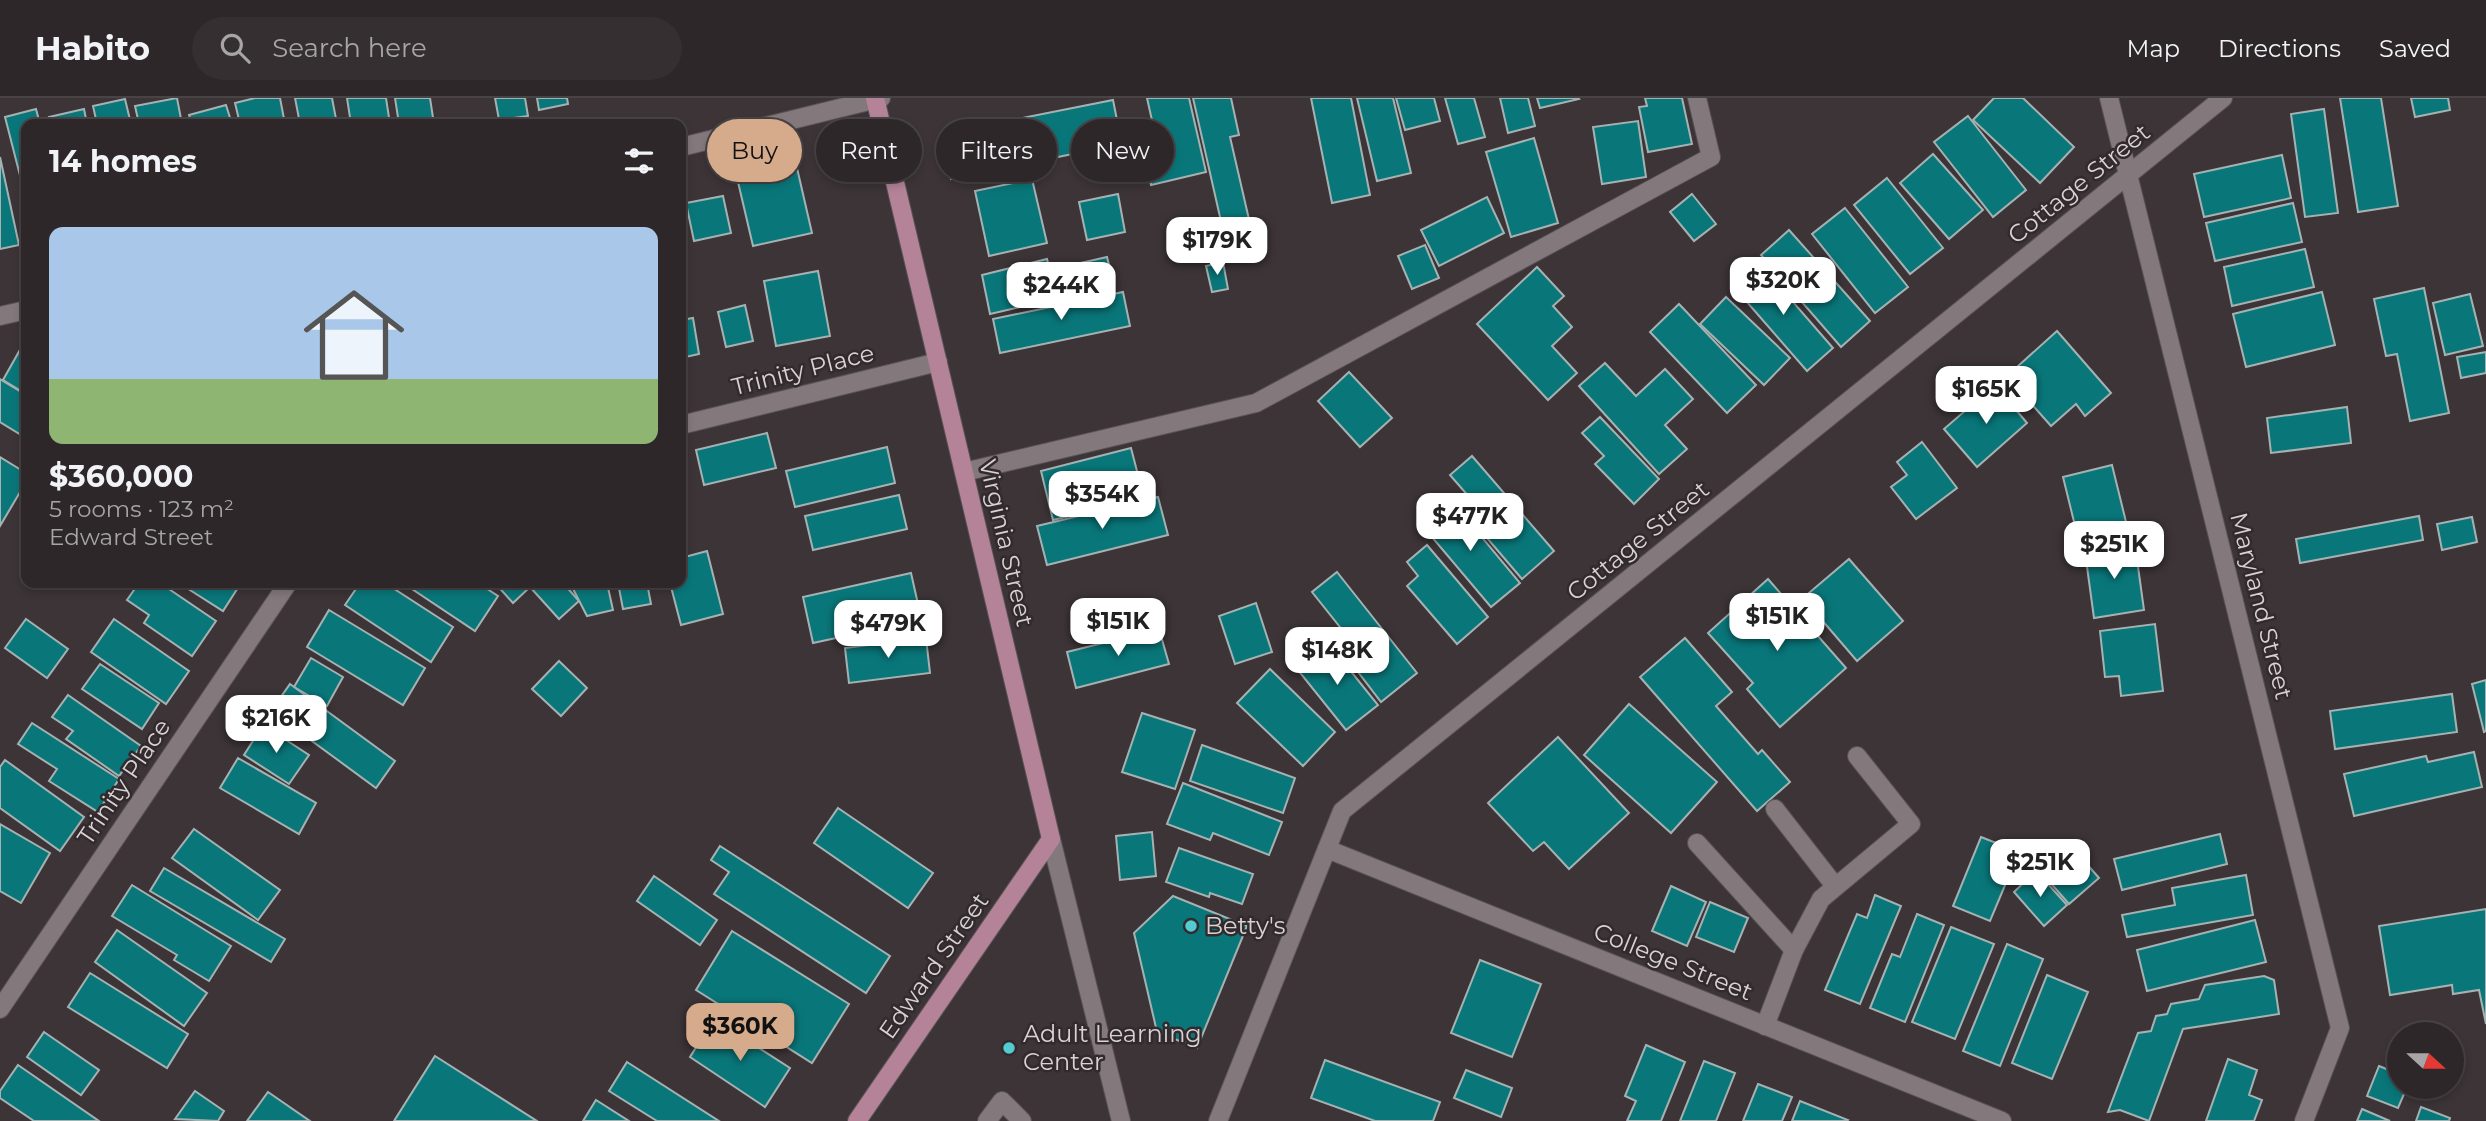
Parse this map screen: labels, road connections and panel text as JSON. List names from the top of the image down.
{
  "streets": {
    "main road": ["Virginia Street", "Edward Street"],
    "street": [
      "Cottage Street",
      "Trinity Place",
      "Maryland Street",
      "College Street"
    ]
  },
  "crossings": [
    ["Cottage Street", "Maryland Street"],
    ["Cottage Street", "College Street"],
    ["Trinity Place", "Virginia Street"],
    ["Virginia Street", "Edward Street"]
  ],
  "places": ["Betty's", "Adult Learning Center"],
  "north": "right",
  "page": {
    "header": "Habito",
    "search": "Search here",
    "nav": ["Map", "Directions", "Saved"],
    "chip": [
      "Buy",
      "Rent",
      "Filters",
      "New"
    ],
    "heading": "14 homes",
    "list": [
      {
        "name": "$360,000",
        "note": "5 rooms · 123 m² · Edward Street"
      }
    ],
    "price": [
      "$179K",
      "$320K",
      "$244K",
      "$165K",
      "$354K",
      "$477K",
      "$251K",
      "$151K",
      "$151K",
      "$479K",
      "$148K",
      "$216K",
      "$251K",
      "$360K"
    ]
  }
}
